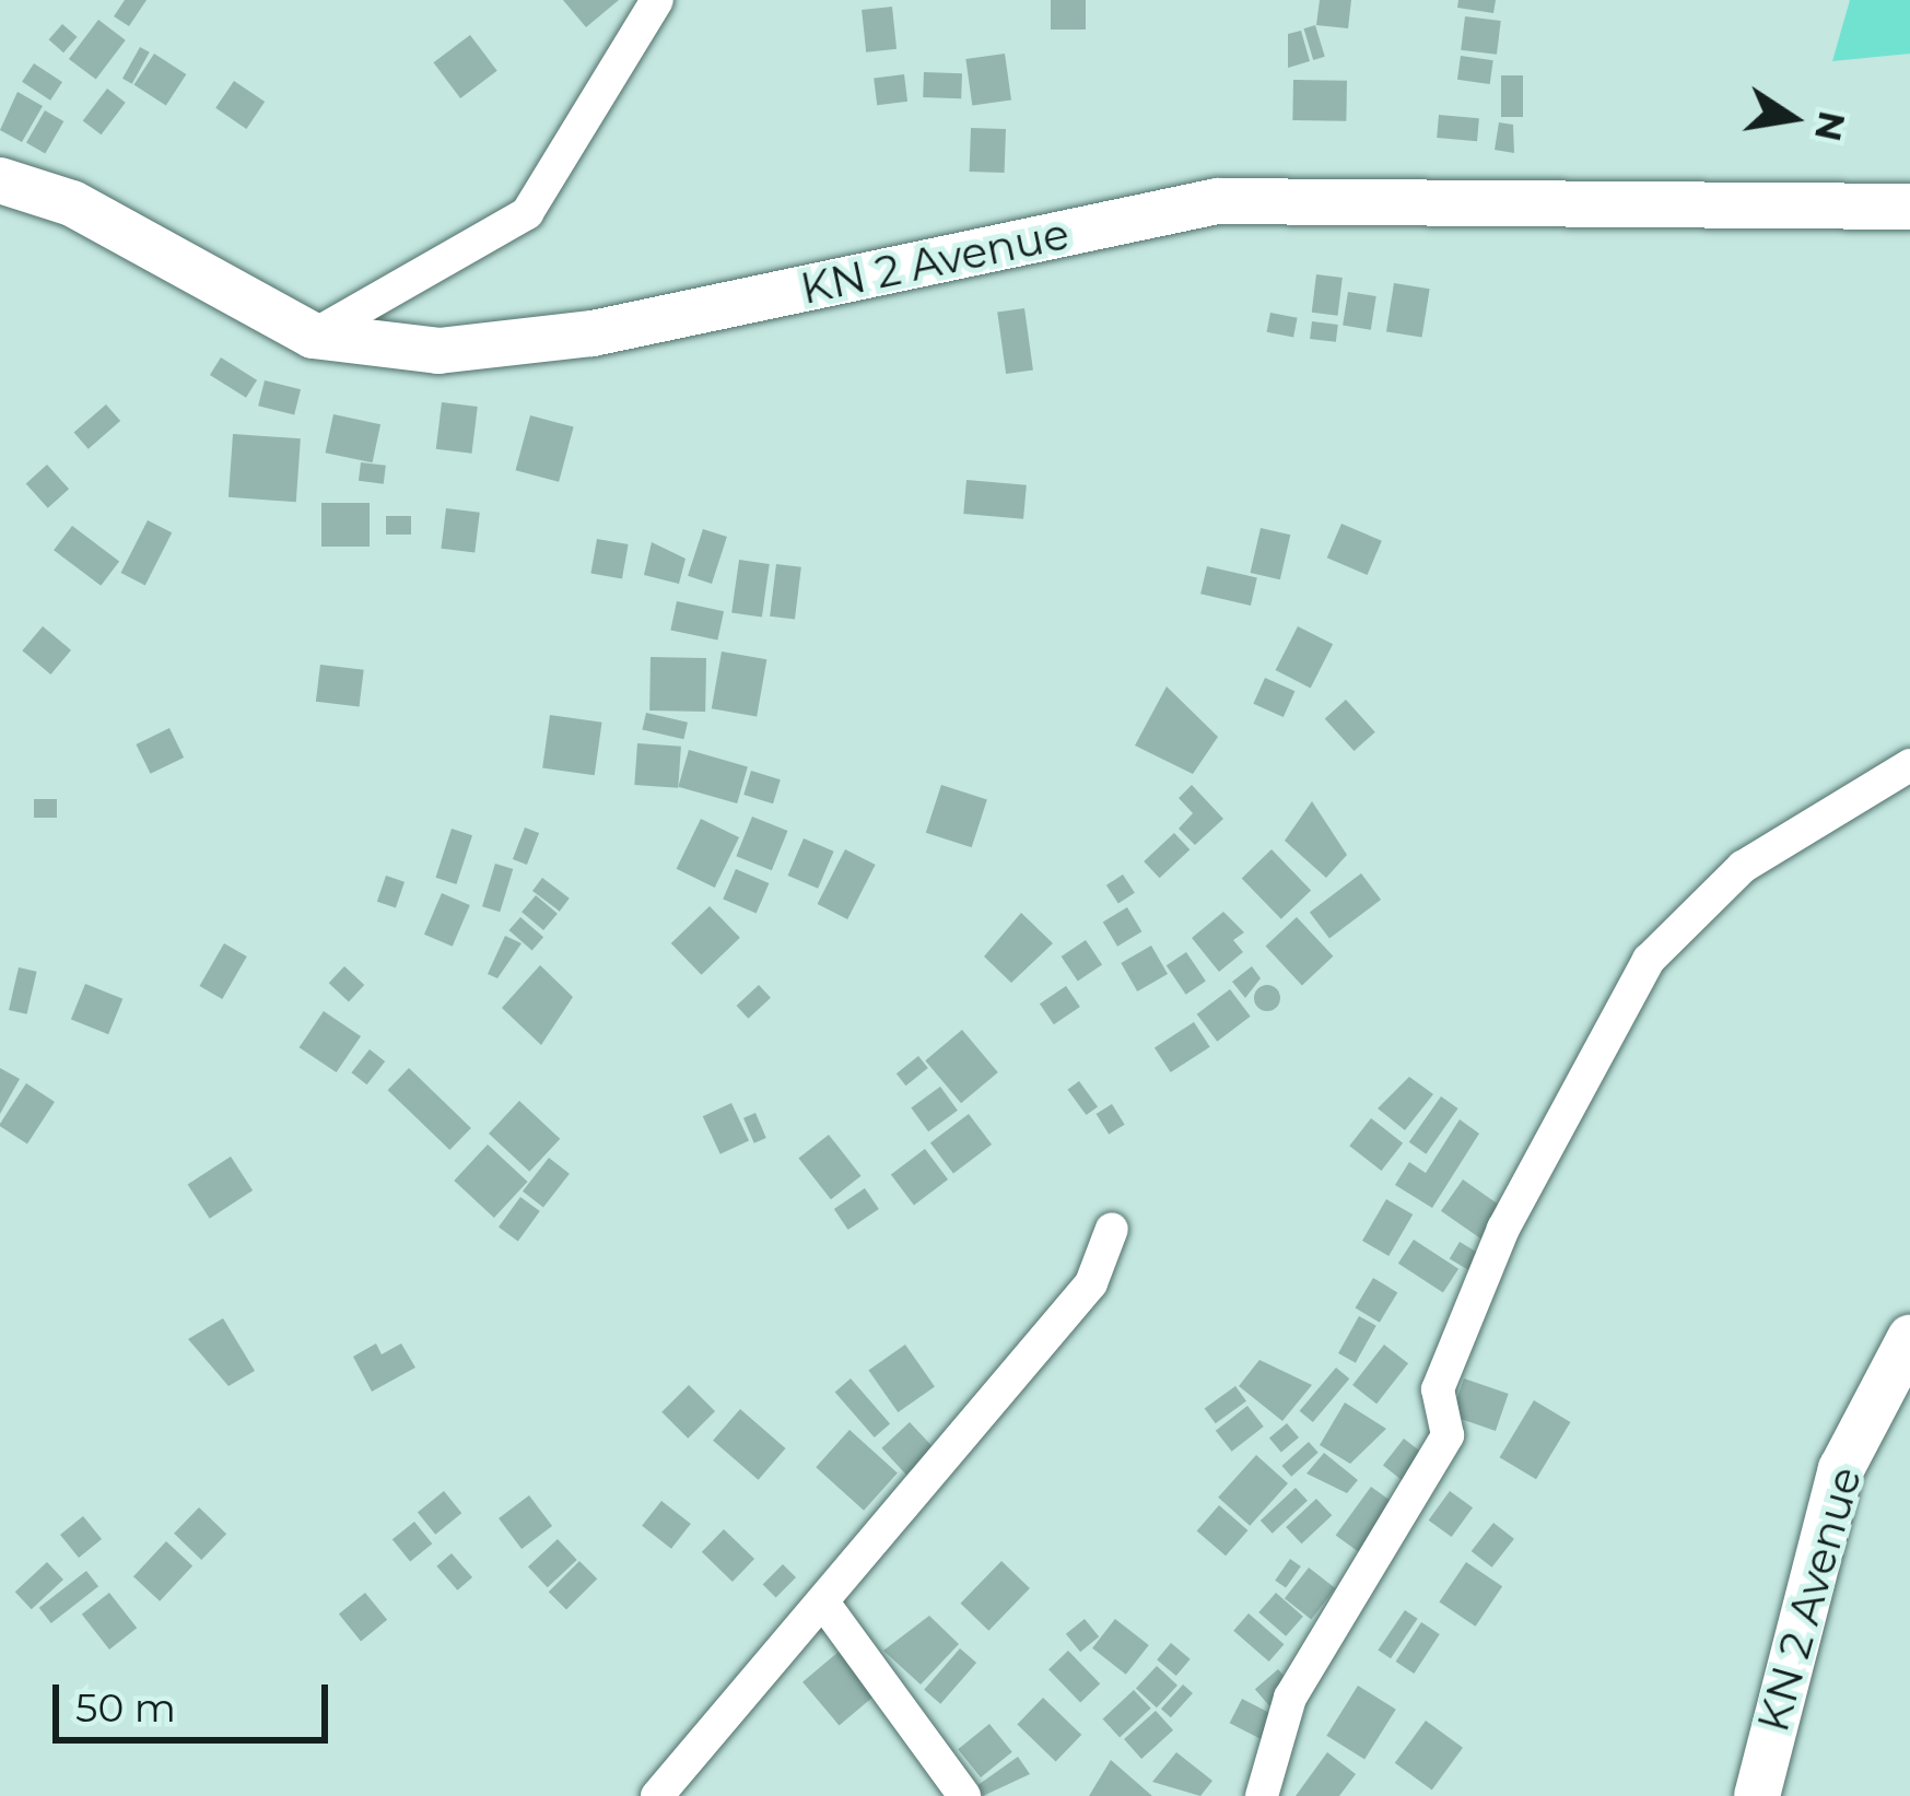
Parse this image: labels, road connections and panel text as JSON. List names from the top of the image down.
{
  "streets": {
    "main road": ["KN 2 Avenue"]
  },
  "scale_bar": "50 m",
  "north": "right"
}
